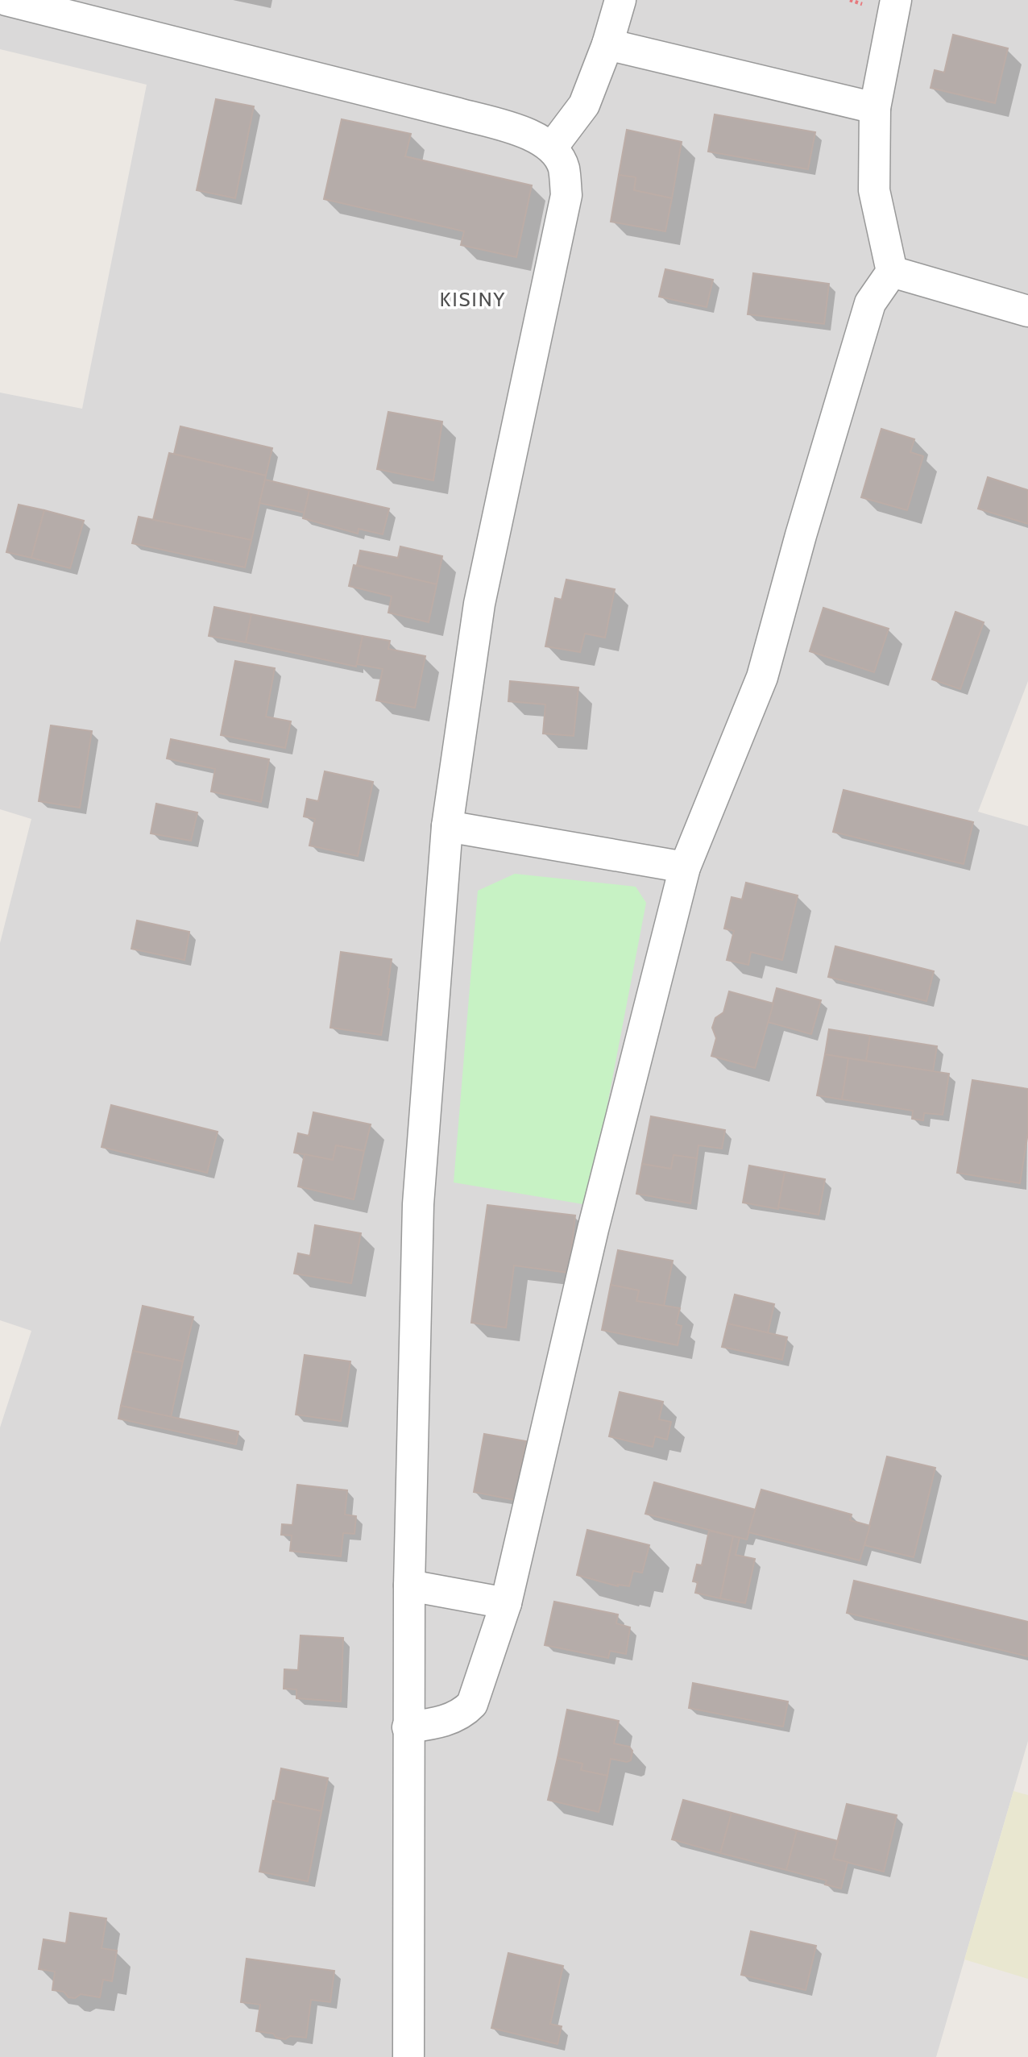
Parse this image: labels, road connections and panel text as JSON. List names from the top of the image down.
{
  "districts": ["KISINY"]
}
